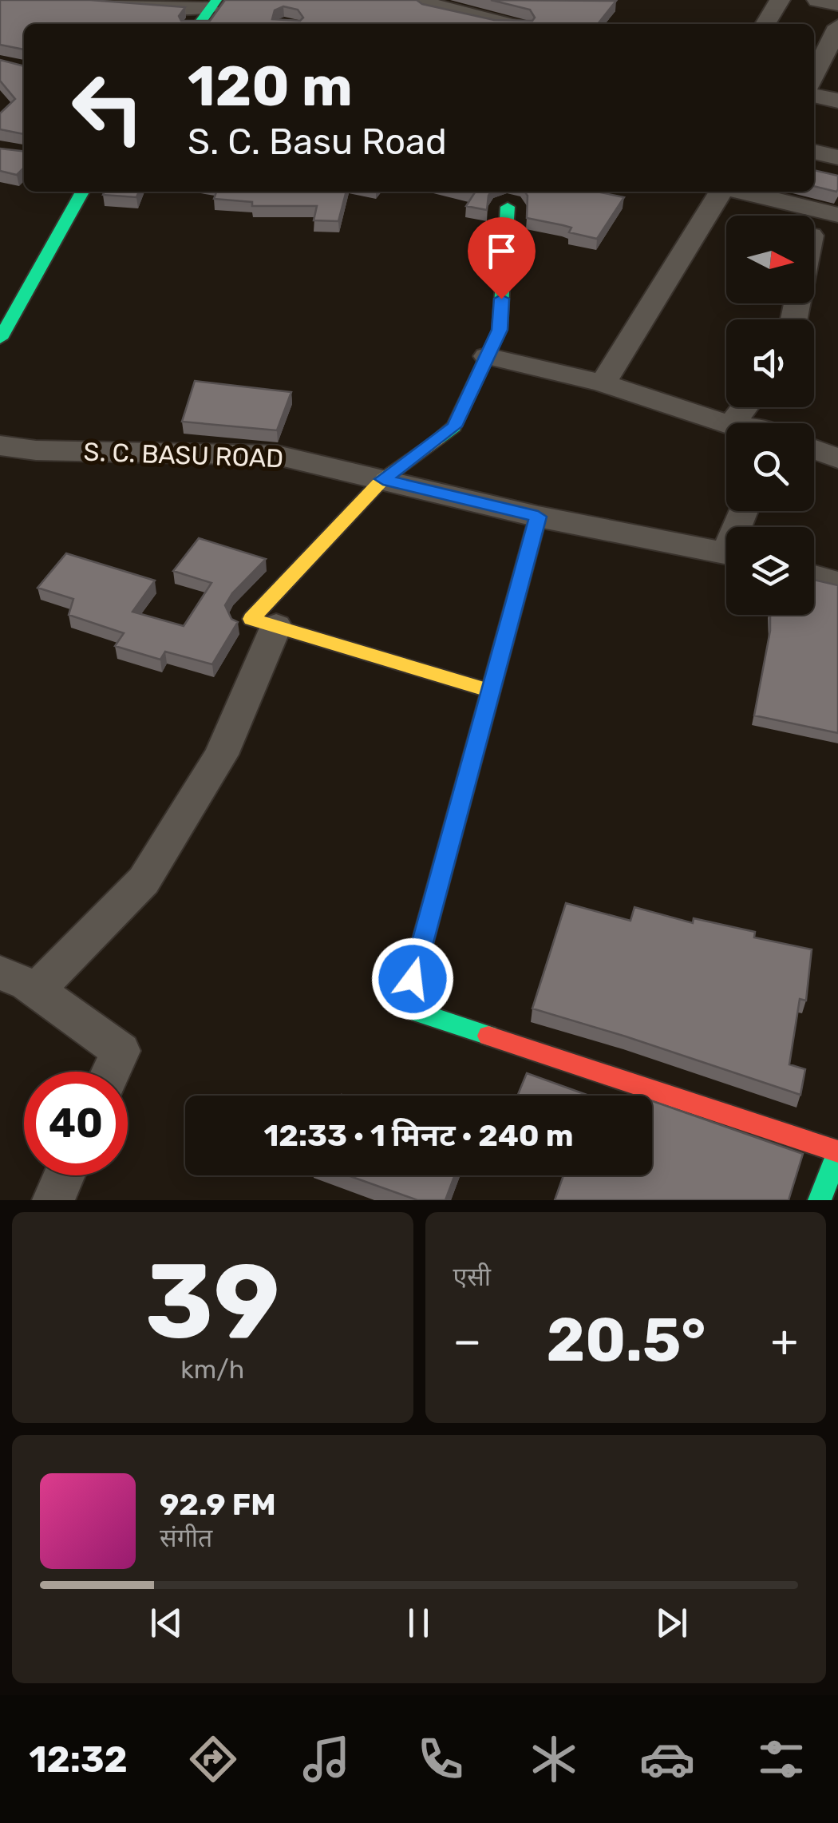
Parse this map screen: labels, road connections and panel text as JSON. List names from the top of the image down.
{
  "streets": {
    "street": ["S. C. BASU ROAD"]
  },
  "north": "right",
  "page": {
    "turn": ["120 m", "S. C. Basu Road"],
    "limit": "40",
    "trip": "12:33 · 1 मिनट · 240 m",
    "tile": [
      ["39", "km/h"],
      "एसी"
    ],
    "heat": ["−", "20.5°", "+"],
    "song": ["92.9 FM", "संगीत"],
    "tabs": "12:32"
  }
}
